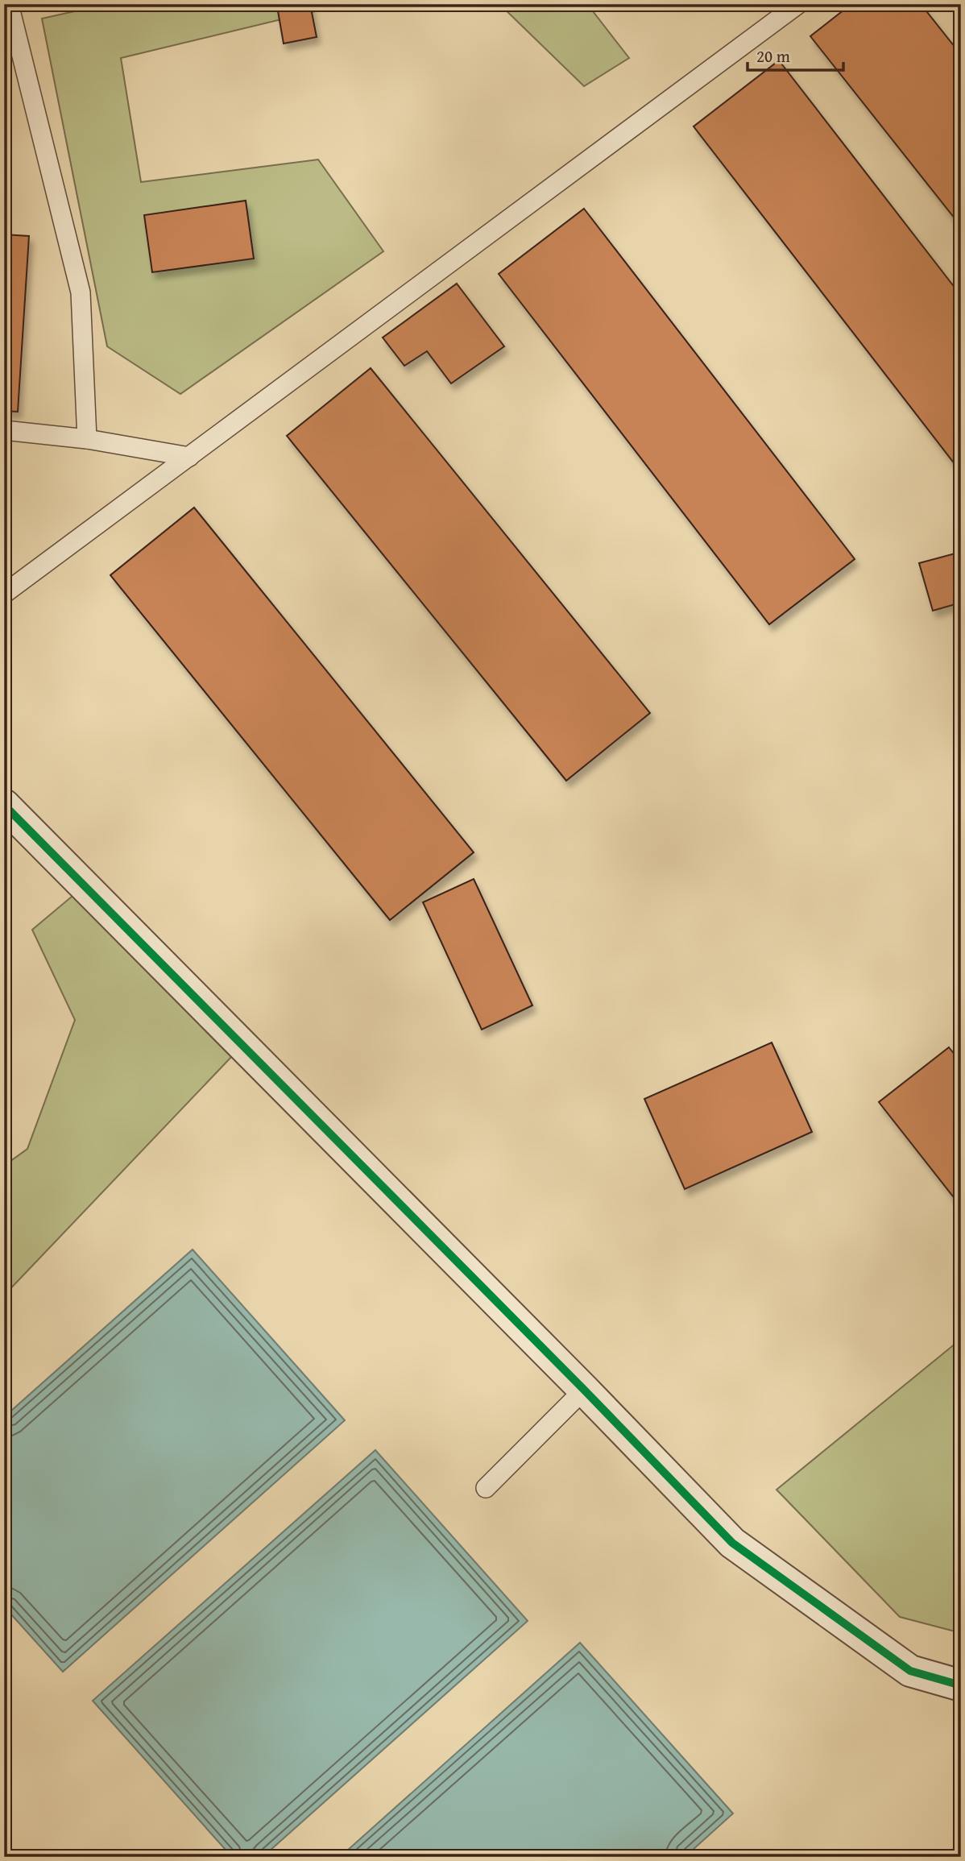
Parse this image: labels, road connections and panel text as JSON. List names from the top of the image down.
{
  "scale_bar": "20 m"
}
